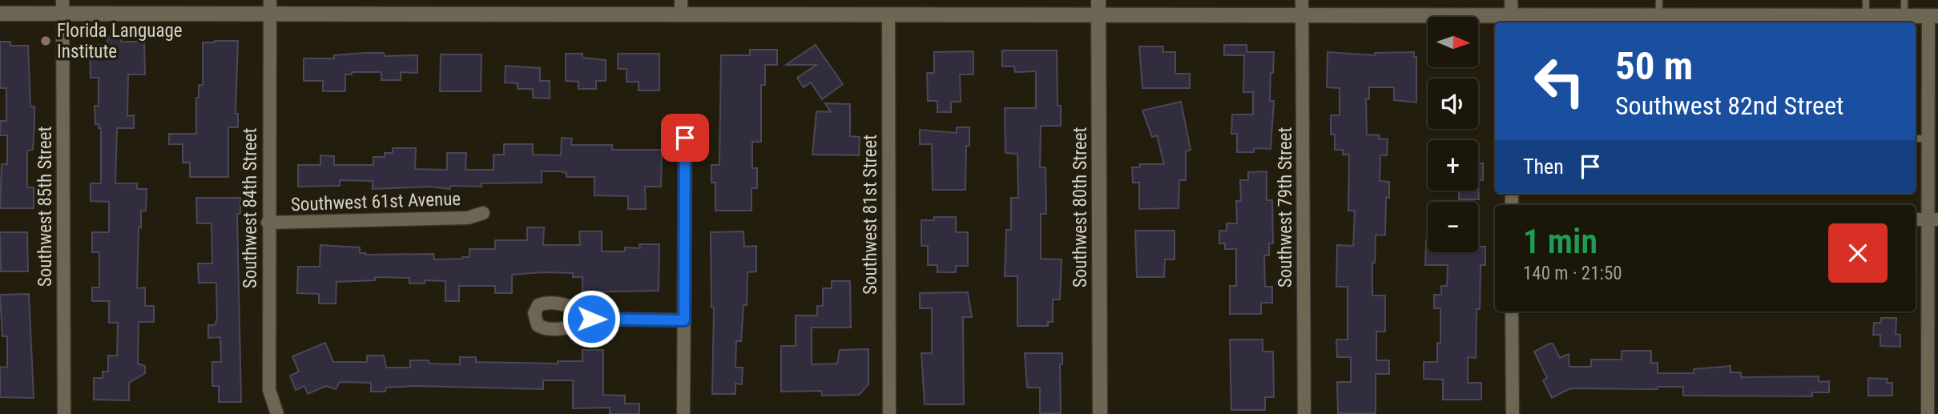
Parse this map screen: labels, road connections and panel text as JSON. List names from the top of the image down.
{
  "streets": {
    "street": [
      "Southwest 61st Avenue",
      "Southwest 85th Street",
      "Southwest 80th Street",
      "Southwest 79th Street",
      "Southwest 84th Street",
      "Southwest 81st Street"
    ]
  },
  "crossings": [
    ["Southwest 61st Avenue", "Southwest 84th Street"]
  ],
  "places": ["Florida Language Institute"],
  "north": "right",
  "page": {
    "map_buttons": ["+", "−"],
    "turn": ["50 m", "Southwest 82nd Street"],
    "then": "Then",
    "heading": ["1 min", "140 m · 21:50"]
  }
}
